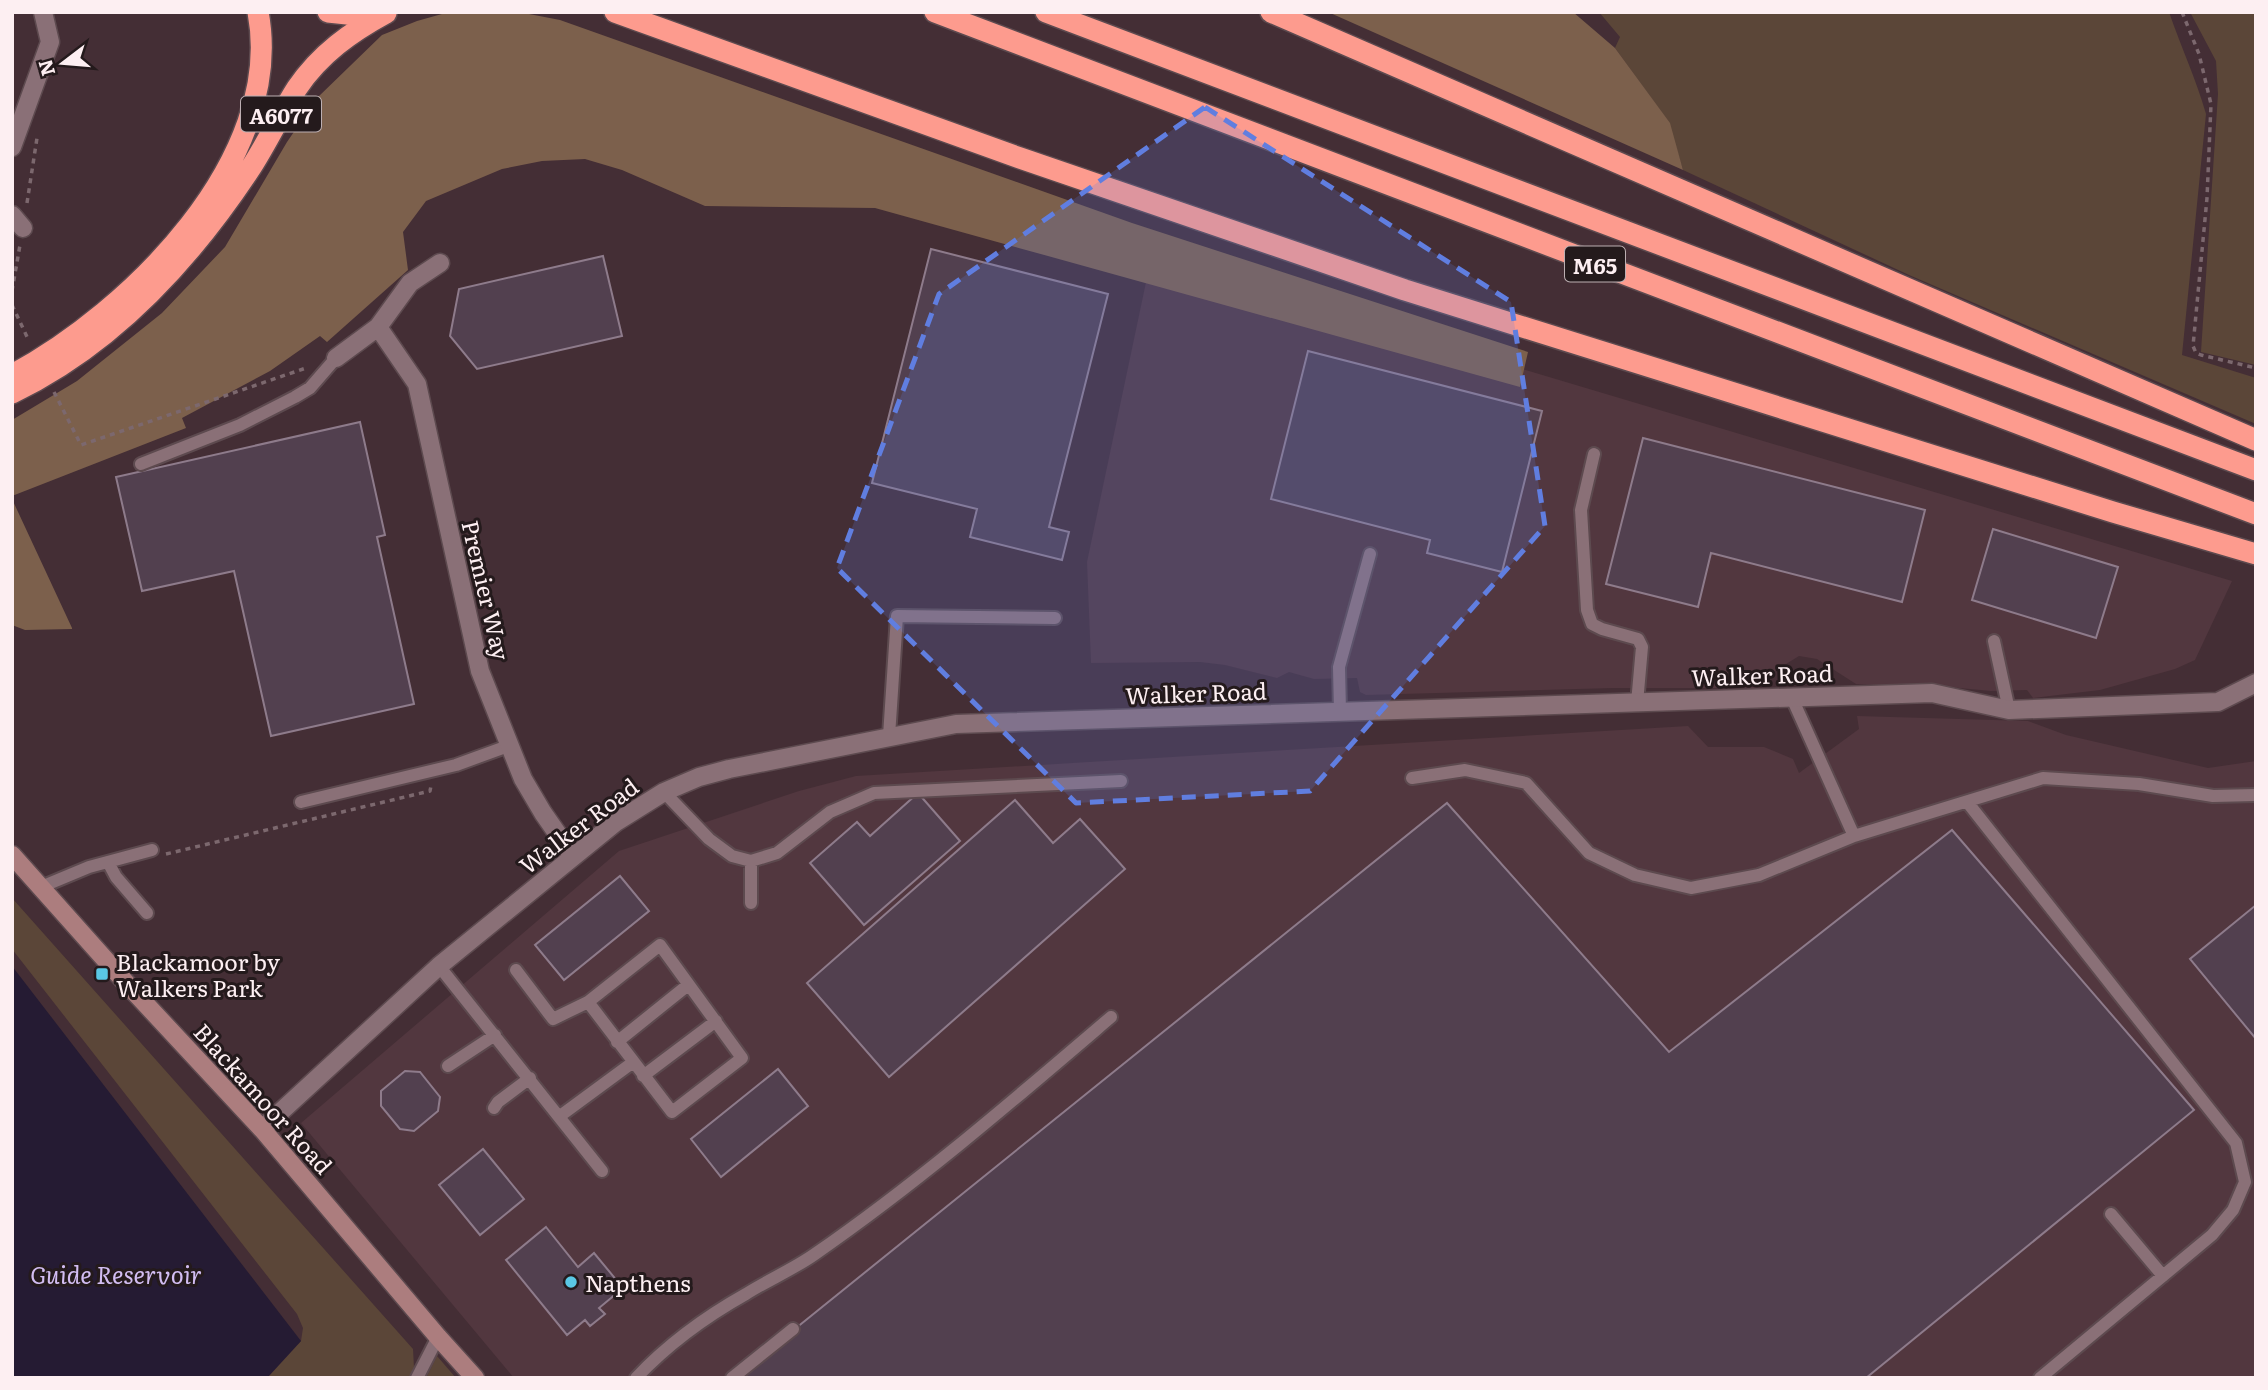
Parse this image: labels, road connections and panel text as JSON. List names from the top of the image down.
{
  "streets": {
    "highway": ["A6077", "M65"],
    "main road": ["Blackamoor Road"],
    "street": ["Premier Way", "Walker Road"]
  },
  "crossings": [
    ["Premier Way", "Walker Road"],
    ["Walker Road", "Blackamoor Road"]
  ],
  "water": ["Guide Reservoir"],
  "places": {
    "transit": ["Blackamoor by Walkers Park"],
    "other": ["Napthens"]
  },
  "north": "left"
}
